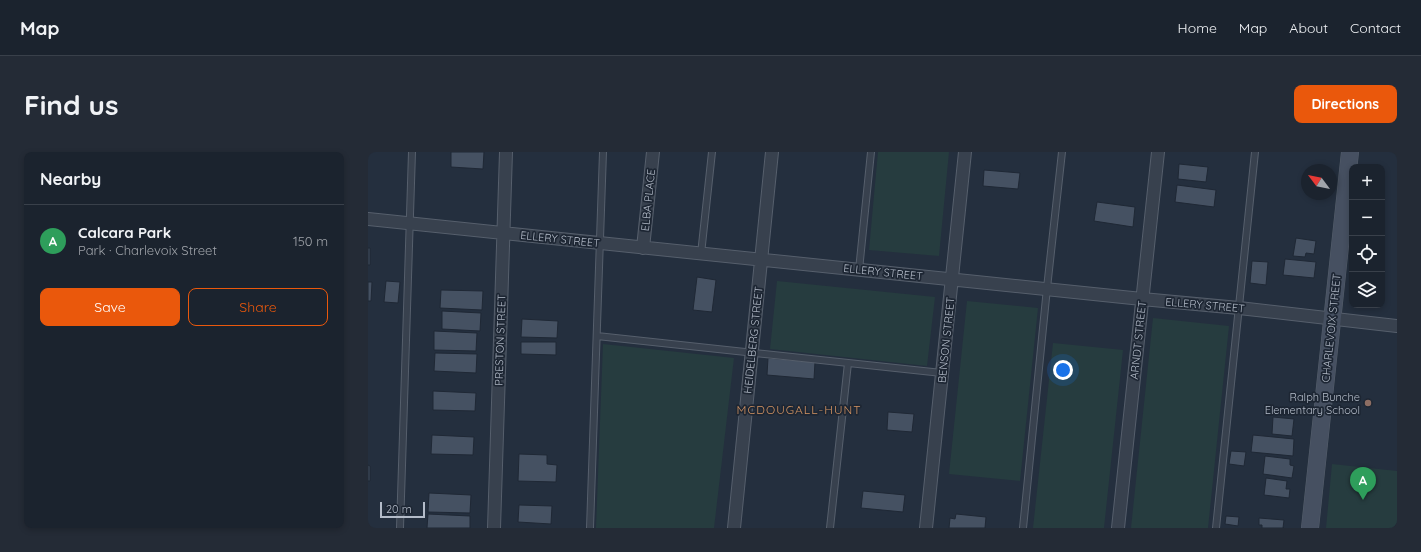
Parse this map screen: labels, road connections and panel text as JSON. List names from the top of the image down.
{
  "streets": {
    "street": [
      "ELBA PLACE",
      "ELLERY STREET",
      "CHARLEVOIX STREET",
      "PRESTON STREET",
      "HEIDELBERG STREET",
      "BENSON STREET",
      "ARNDT STREET"
    ]
  },
  "crossings": [
    ["ELBA PLACE", "ELLERY STREET"],
    ["ELLERY STREET", "CHARLEVOIX STREET"],
    ["ELLERY STREET", "PRESTON STREET"],
    ["ELLERY STREET", "HEIDELBERG STREET"],
    ["ELLERY STREET", "BENSON STREET"],
    ["ELLERY STREET", "ARNDT STREET"]
  ],
  "districts": ["MCDOUGALL-HUNT"],
  "places": ["Ralph Bunche Elementary School"],
  "scale_bar": "20 m",
  "north": "top left",
  "page": {
    "header": "Map",
    "nav": [
      "Home",
      "Map",
      "About",
      "Contact"
    ],
    "buttons": [
      "Directions",
      ["Save", "Share"]
    ],
    "title": "Find us",
    "heading": "Nearby",
    "map_buttons": ["+", "−"],
    "list": [
      {
        "mark": "A",
        "name": "Calcara Park",
        "note": "Park · Charlevoix Street",
        "value": "150 m"
      }
    ],
    "pins": "A",
    "scale": "20 m"
  }
}
